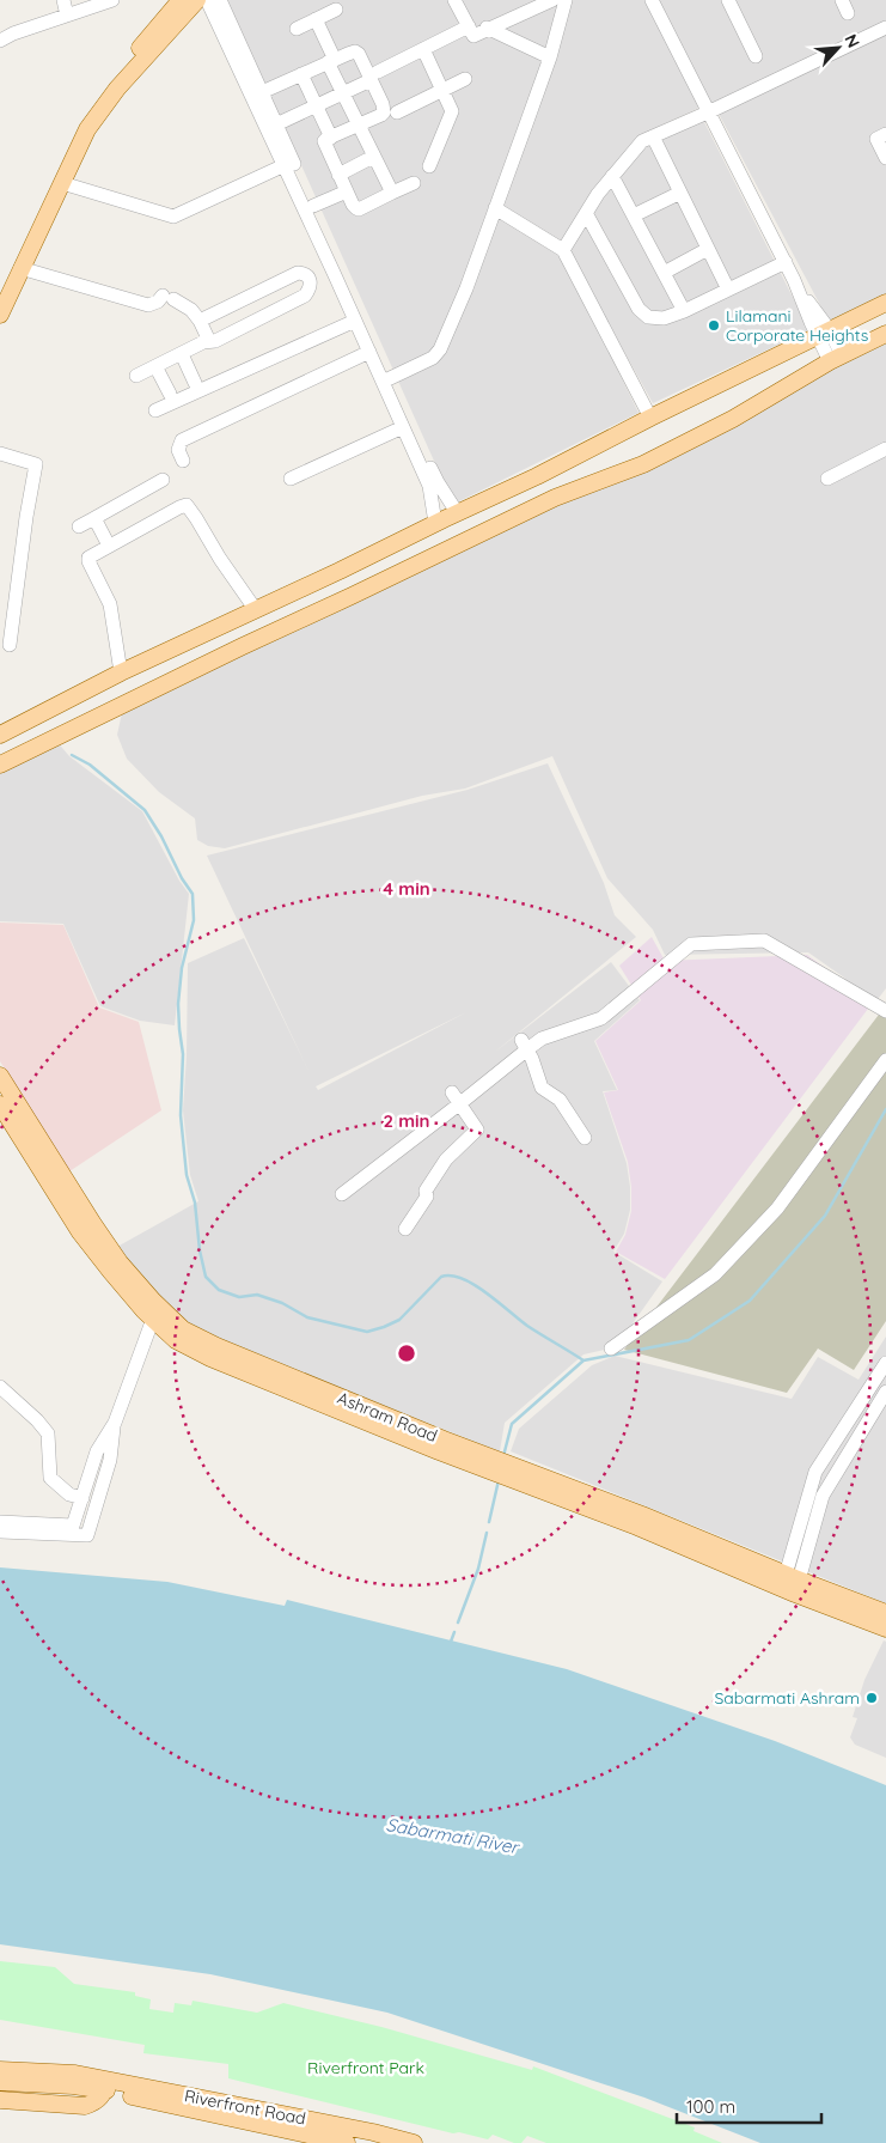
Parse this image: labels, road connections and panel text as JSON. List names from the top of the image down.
{
  "streets": {
    "main road": ["Ashram Road", "Riverfront Road"]
  },
  "water": ["Sabarmati River"],
  "parks": ["Riverfront Park"],
  "places": ["Lilamani Corporate Heights", "Sabarmati Ashram"],
  "scale_bar": "100 m",
  "north": "top right",
  "rings": ["4 min", "2 min"]
}
